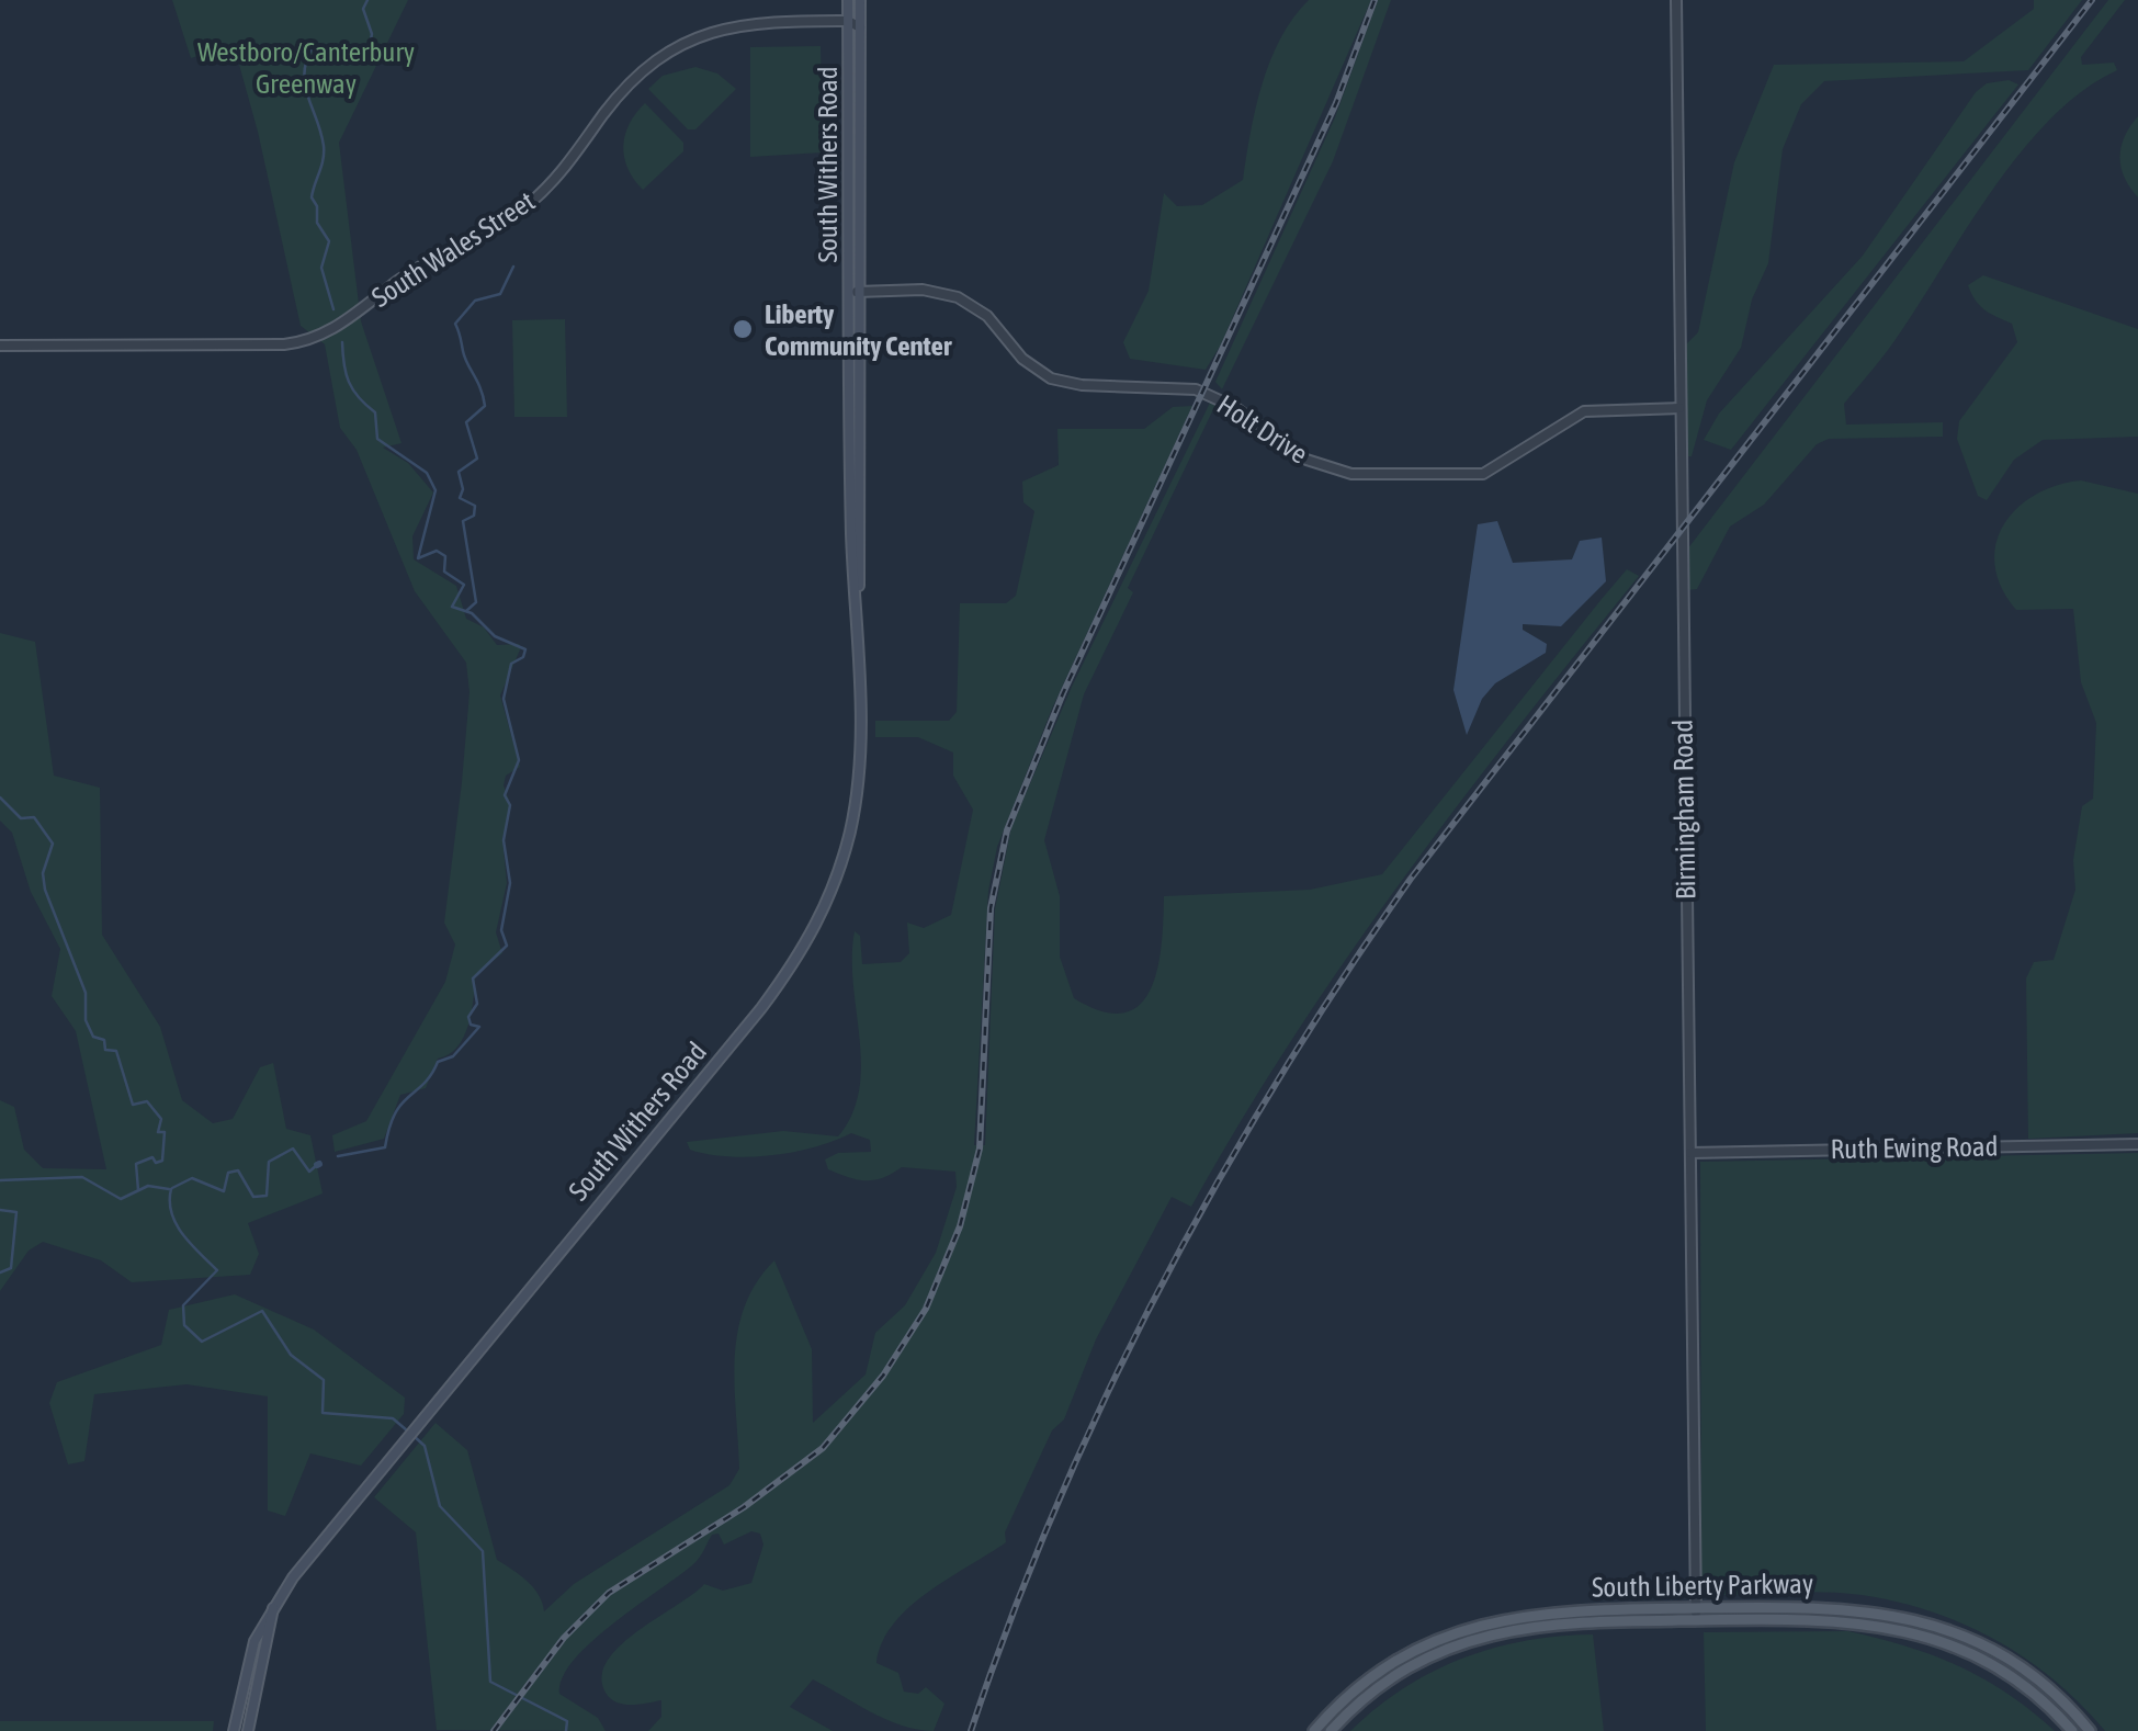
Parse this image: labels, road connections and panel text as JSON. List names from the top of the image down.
{
  "streets": {
    "main road": ["South Withers Road", "South Liberty Parkway"],
    "street": [
      "South Wales Street",
      "Holt Drive",
      "Birmingham Road",
      "Ruth Ewing Road"
    ]
  },
  "crossings": [
    ["South Withers Road", "South Wales Street"],
    ["South Withers Road", "Holt Drive"],
    ["Holt Drive", "Birmingham Road"],
    ["Birmingham Road", "Ruth Ewing Road"],
    ["Birmingham Road", "South Liberty Parkway"]
  ],
  "parks": ["Westboro/Canterbury Greenway"],
  "places": ["Liberty Community Center"]
}
